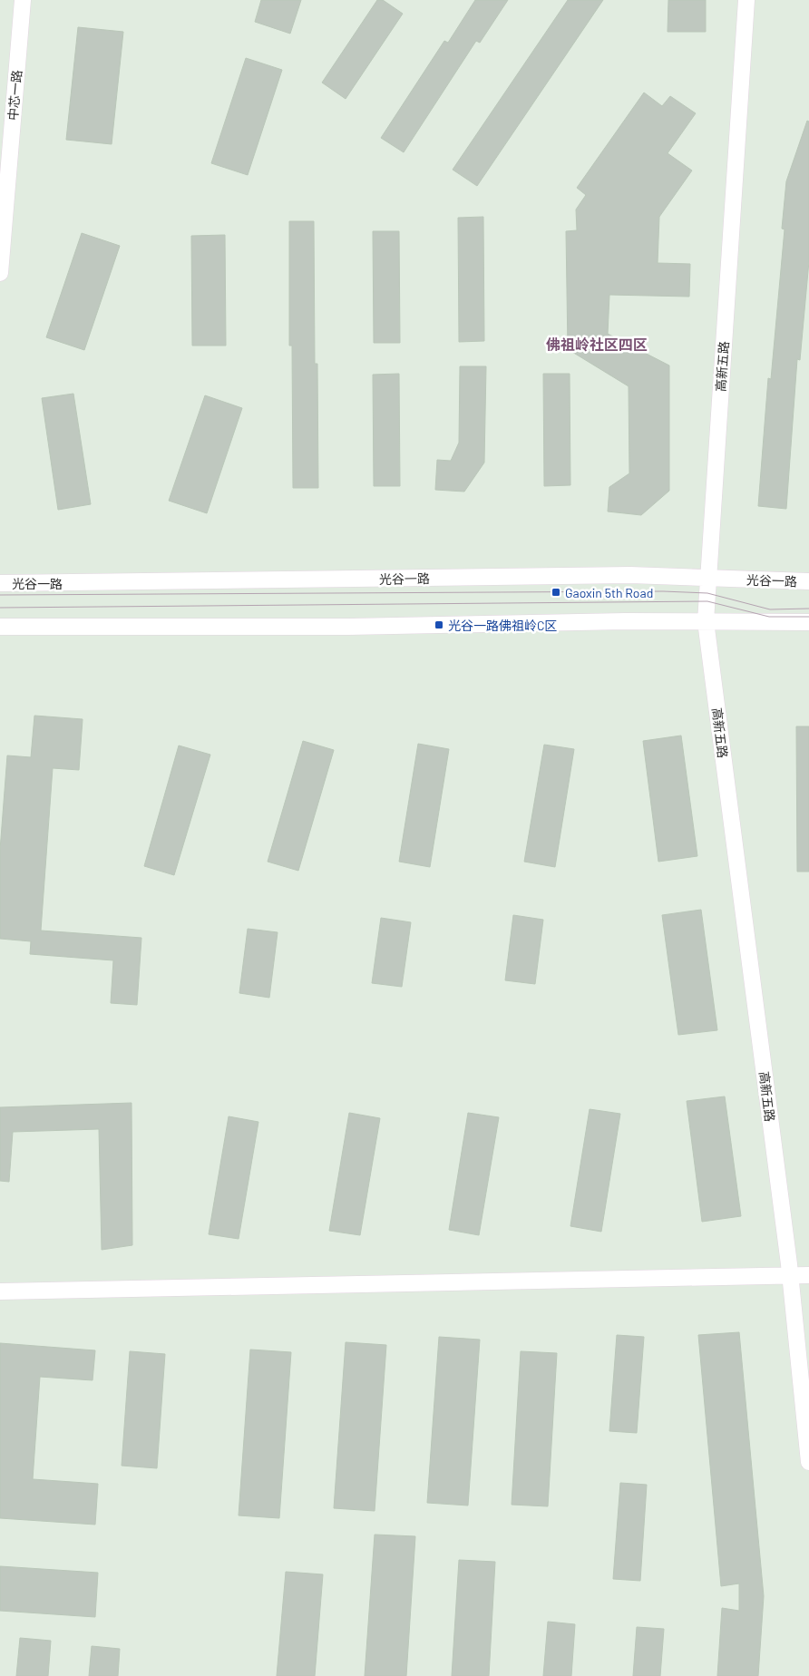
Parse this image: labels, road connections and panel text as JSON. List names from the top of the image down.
{
  "streets": {
    "main road": ["中芯一路", "高新五路", "光谷一路"]
  },
  "crossings": [
    ["高新五路", "光谷一路"]
  ],
  "districts": ["佛祖岭社区四区"],
  "places": {
    "transit": ["Gaoxin 5th Road", "光谷一路佛祖岭C区"]
  }
}
